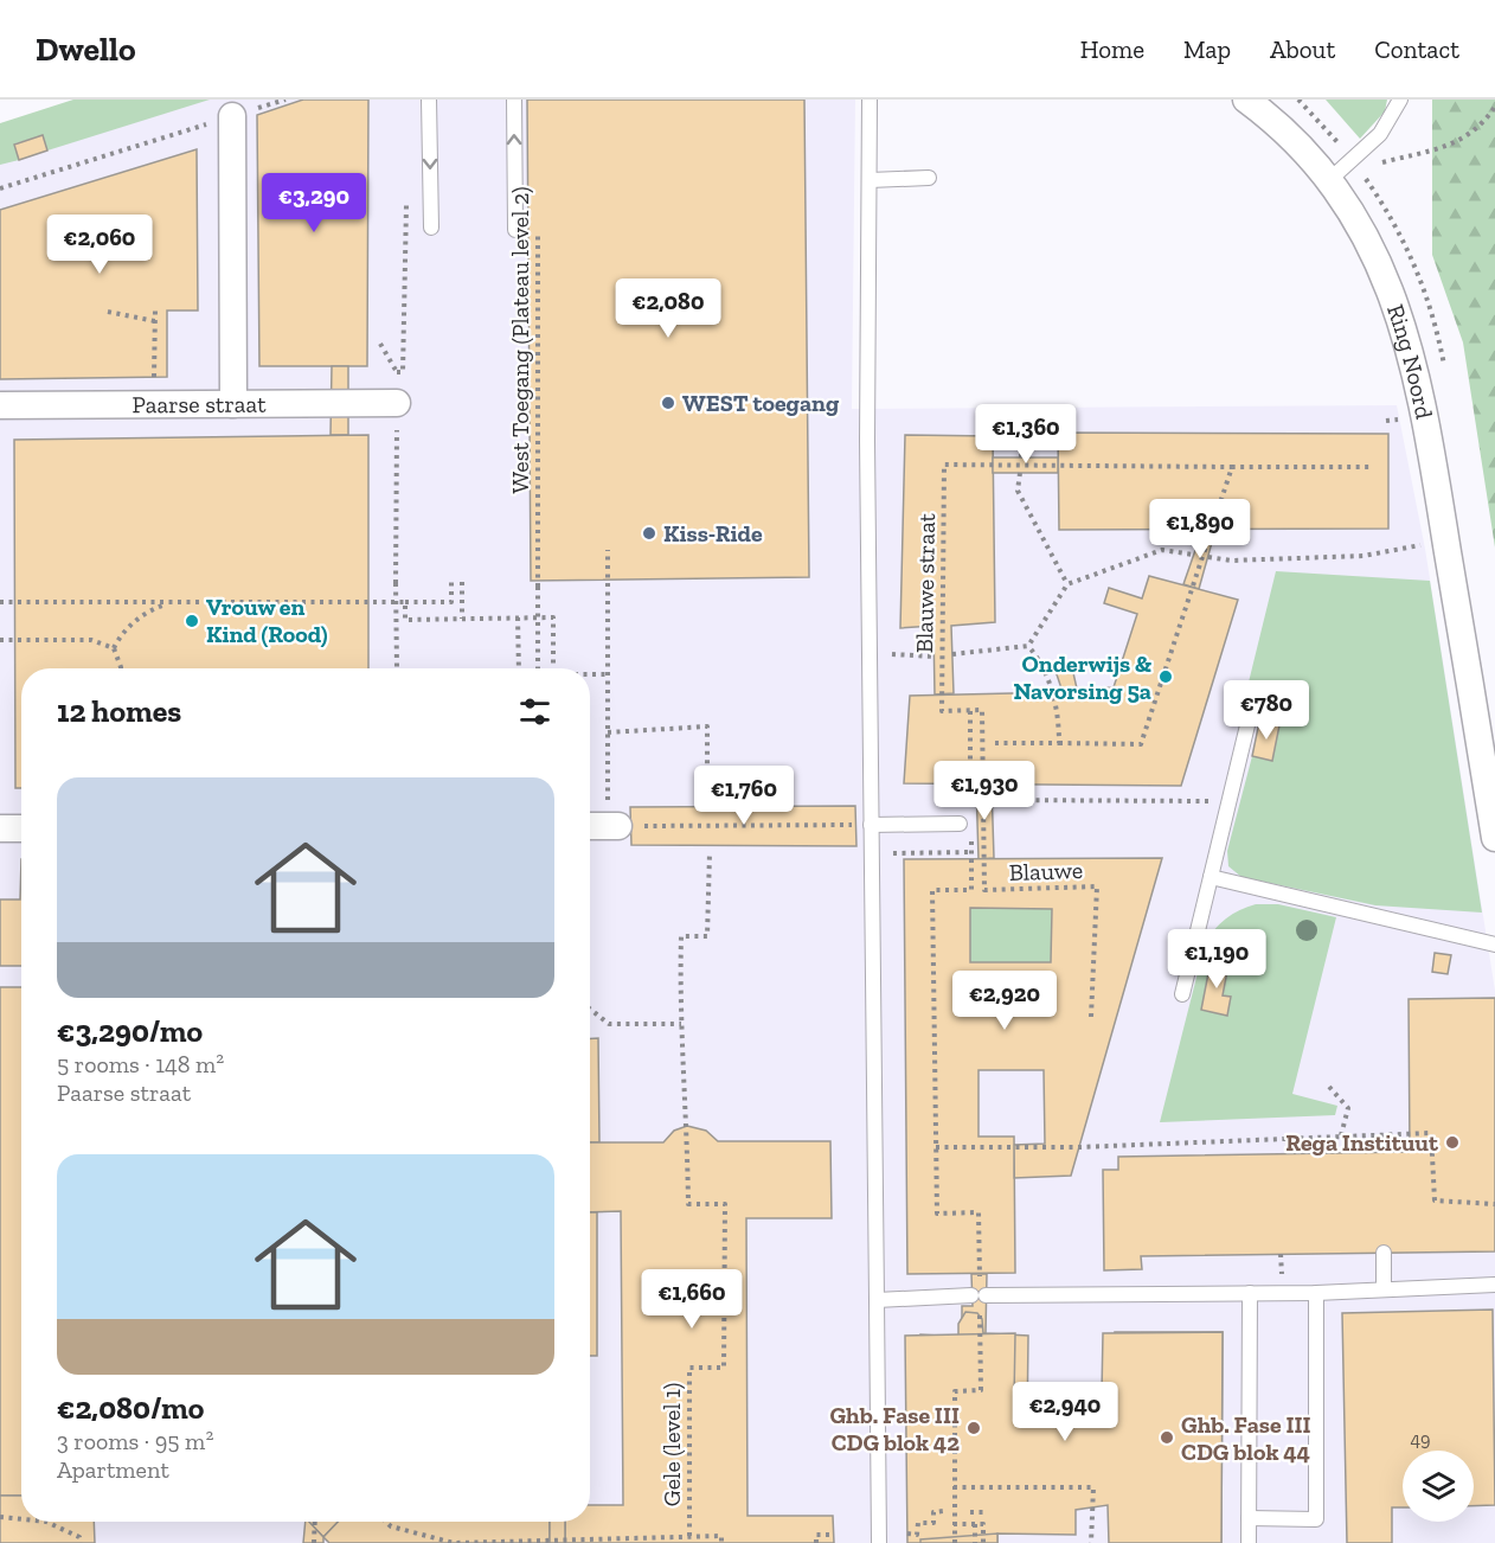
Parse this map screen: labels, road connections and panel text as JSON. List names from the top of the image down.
{
  "streets": {
    "street": ["Ring Noord", "Paarse straat"],
    "path": [
      "West Toegang (Plateau level 2)",
      "Blauwe straat",
      "Blauwe",
      "Gele (level 1)"
    ]
  },
  "places": [
    "WEST toegang",
    "Kiss-Ride",
    "Vrouw en Kind (Rood)",
    "Onderwijs & Navorsing 5a",
    "Rega Instituut",
    "Ghb. Fase III CDG blok 42",
    "Ghb. Fase III CDG blok 44"
  ],
  "house_numbers": ["49"],
  "page": {
    "header": "Dwello",
    "nav": [
      "Home",
      "Map",
      "About",
      "Contact"
    ],
    "price": [
      "€3,290",
      "€2,060",
      "€2,080",
      "€1,360",
      "€1,890",
      "€780",
      "€1,930",
      "€1,760",
      "€1,190",
      "€2,920",
      "€1,660",
      "€2,940"
    ],
    "heading": "12 homes",
    "list": [
      {
        "name": "€3,290/mo",
        "note": "5 rooms · 148 m² · Paarse straat"
      },
      {
        "name": "€2,080/mo",
        "note": "3 rooms · 95 m² · Apartment"
      }
    ]
  }
}
